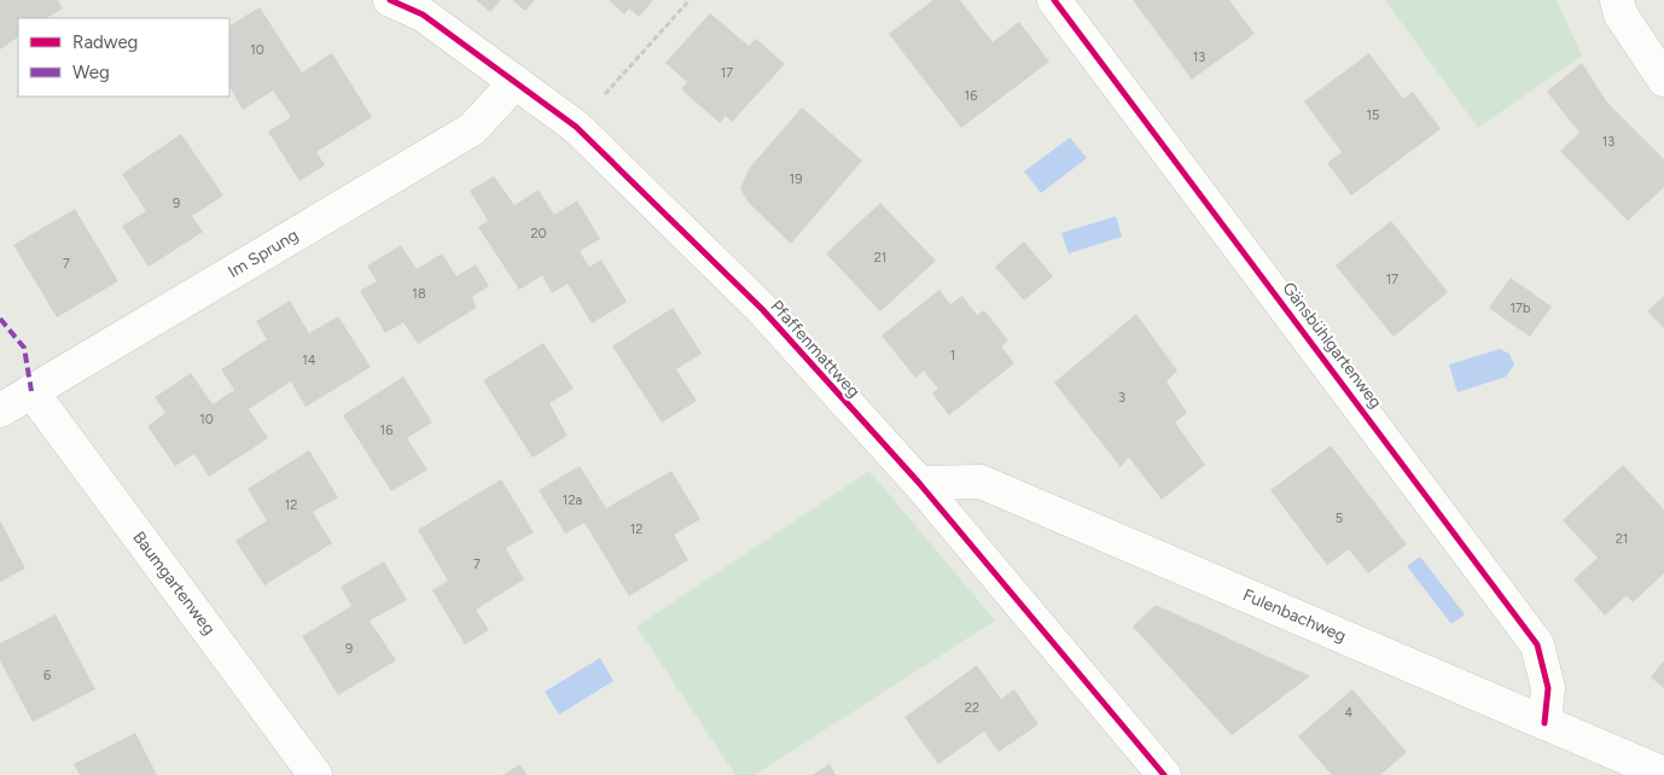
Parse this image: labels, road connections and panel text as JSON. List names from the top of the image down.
{
  "streets": {
    "street": [
      "Im Sprung",
      "Gänsbühlgartenweg",
      "Pfaffenmattweg",
      "Baumgartenweg",
      "Fulenbachweg"
    ]
  },
  "crossings": [
    ["Im Sprung", "Pfaffenmattweg"],
    ["Im Sprung", "Baumgartenweg"],
    ["Gänsbühlgartenweg", "Fulenbachweg"],
    ["Pfaffenmattweg", "Fulenbachweg"]
  ],
  "house_numbers": [
    "10",
    "13",
    "17",
    "16",
    "15",
    "13",
    "19",
    "9",
    "20",
    "21",
    "7",
    "17",
    "18",
    "17b",
    "1",
    "14",
    "3",
    "10",
    "16",
    "12a",
    "12",
    "5",
    "12",
    "21",
    "7",
    "9",
    "6",
    "22",
    "4"
  ],
  "legend": ["Radweg", "Weg"]
}
